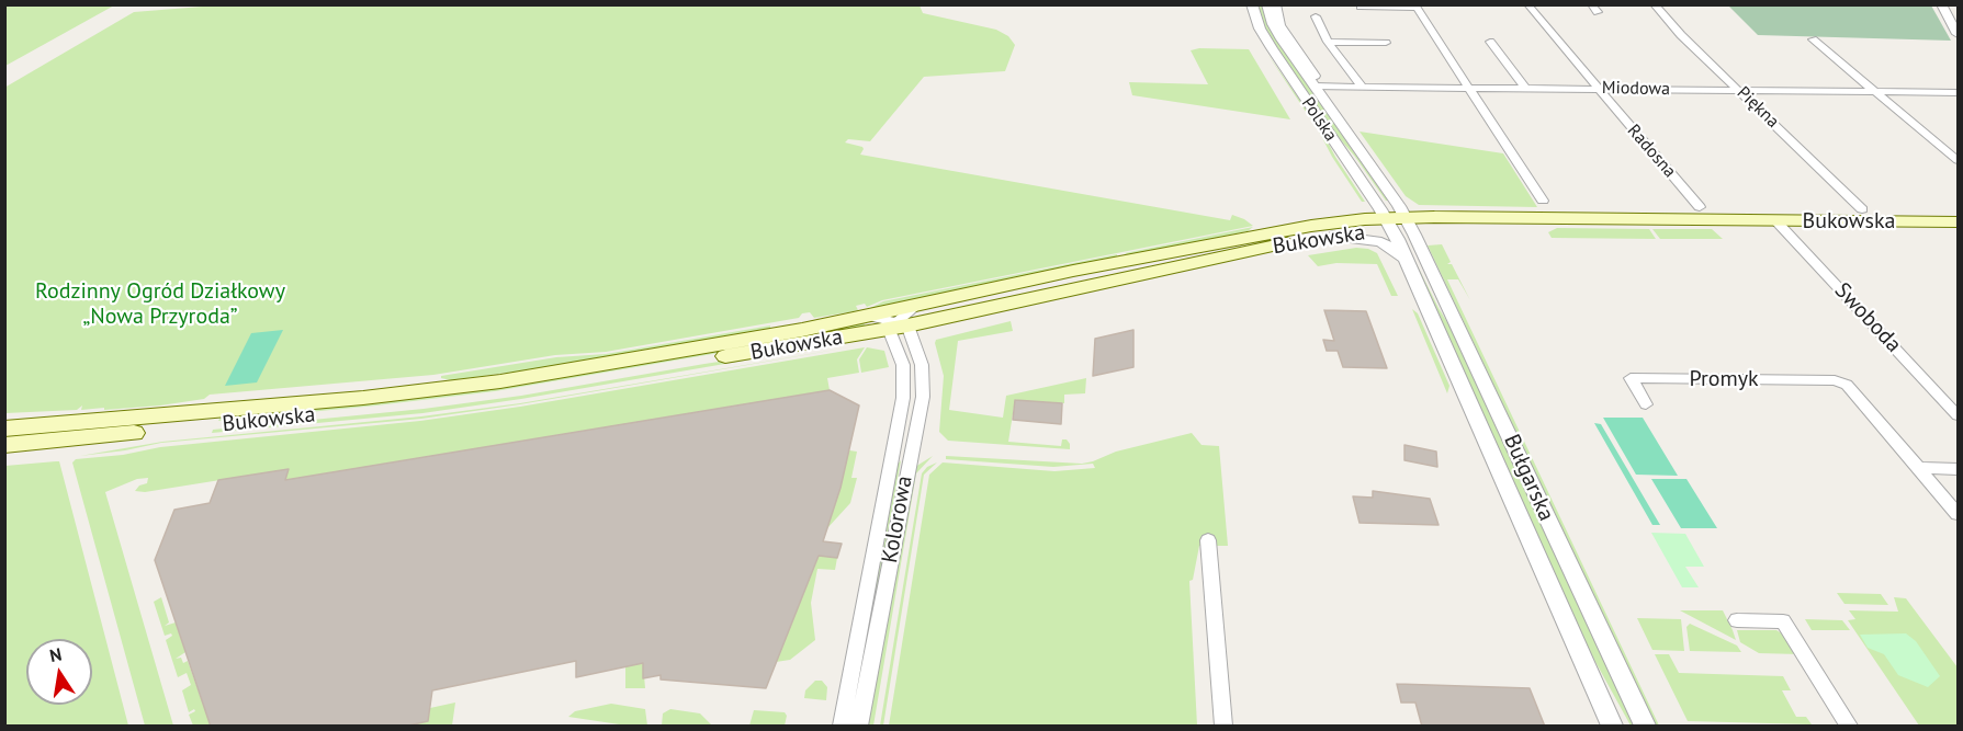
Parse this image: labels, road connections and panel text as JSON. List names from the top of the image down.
{
  "streets": {
    "main road": ["Bukowska"],
    "street": [
      "Miodowa",
      "Piękna",
      "Polska",
      "Radosna",
      "Swoboda",
      "Promyk",
      "Bułgarska",
      "Kolorowa"
    ]
  },
  "crossings": [
    ["Miodowa", "Piękna"],
    ["Miodowa", "Polska"],
    ["Miodowa", "Radosna"],
    ["Polska", "Bukowska"],
    ["Polska", "Bułgarska"],
    ["Bukowska", "Swoboda"],
    ["Bukowska", "Bułgarska"],
    ["Bukowska", "Kolorowa"]
  ],
  "parks": ["Rodzinny Ogród Działkowy „Nowa Przyroda”"],
  "north": "top"
}
